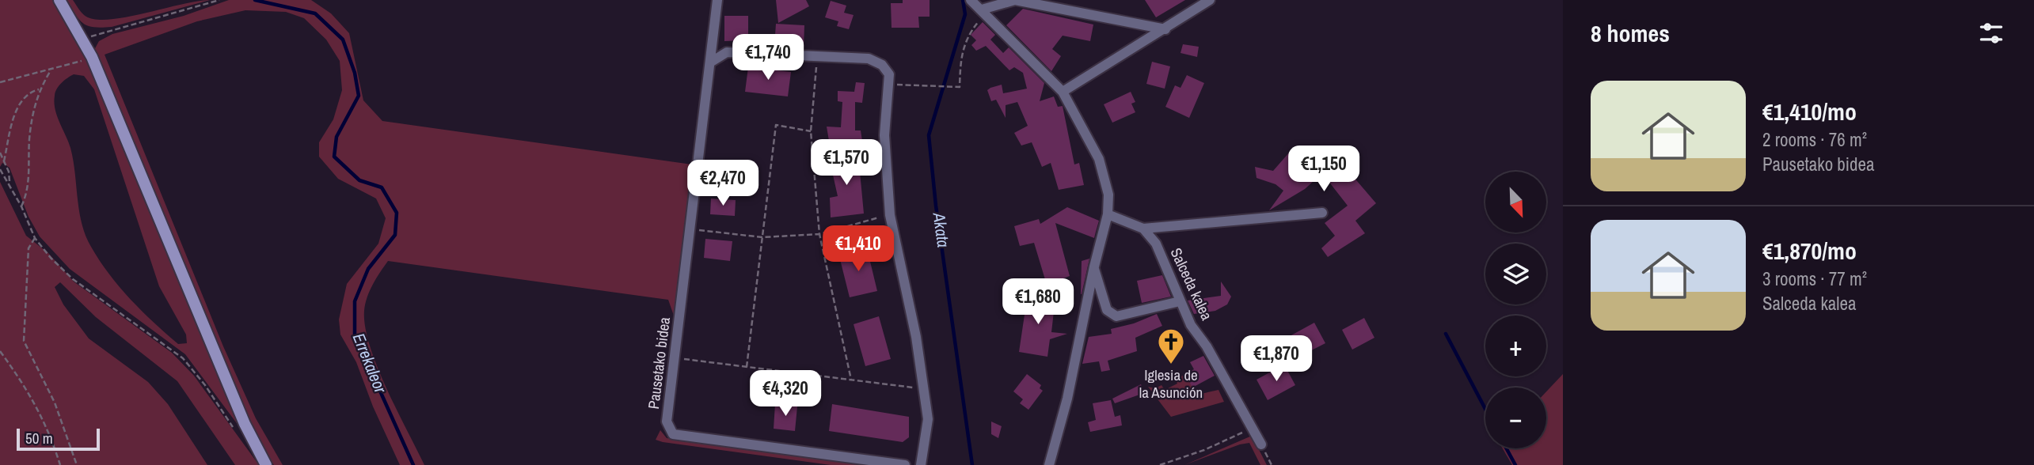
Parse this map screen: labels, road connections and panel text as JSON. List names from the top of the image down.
{
  "streets": {
    "street": ["Salceda kalea", "Pausetako bidea"]
  },
  "water": ["Akata", "Errekaleor"],
  "places": {
    "church": ["Iglesia de la Asunción"]
  },
  "scale_bar": "50 m",
  "north": "bottom right",
  "page": {
    "heading": "8 homes",
    "price": [
      "€1,740",
      "€1,570",
      "€1,150",
      "€2,470",
      "€1,410",
      "€1,680",
      "€1,870",
      "€4,320"
    ],
    "list": [
      {
        "name": "€1,410/mo",
        "note": "2 rooms · 76 m² · Pausetako bidea"
      },
      {
        "name": "€1,870/mo",
        "note": "3 rooms · 77 m² · Salceda kalea"
      }
    ],
    "map_buttons": ["+", "−"],
    "scale": "50 m"
  }
}
